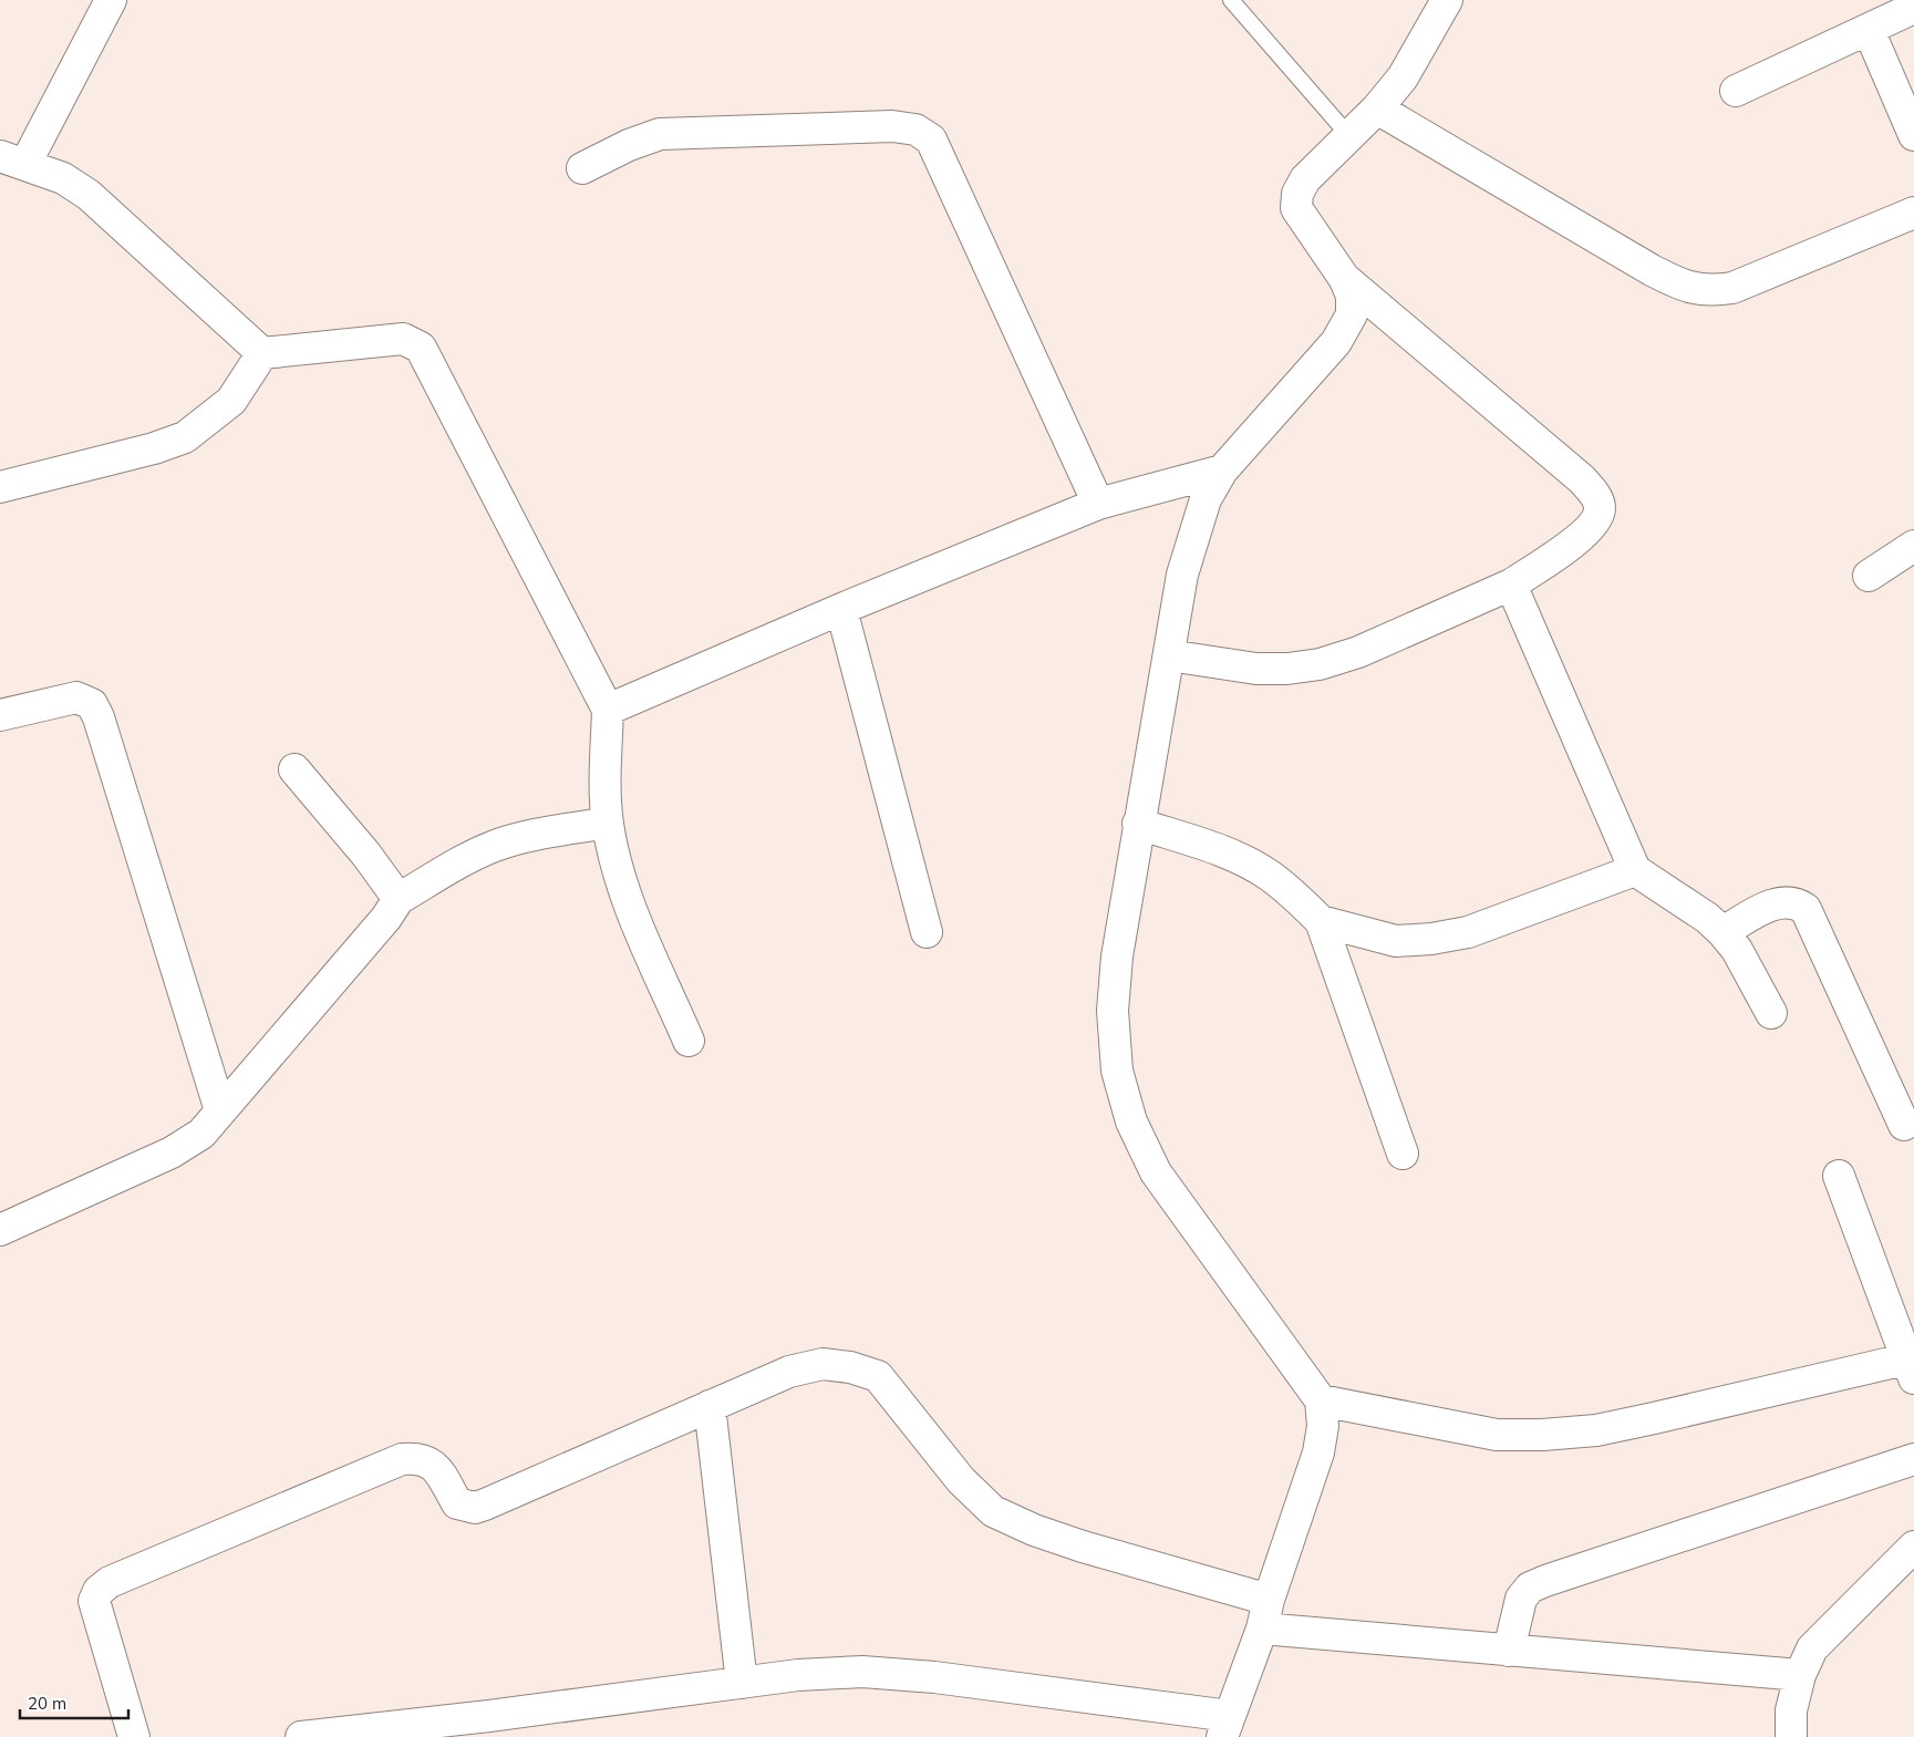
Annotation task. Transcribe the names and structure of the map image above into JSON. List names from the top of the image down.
{
  "scale_bar": "20 m"
}
